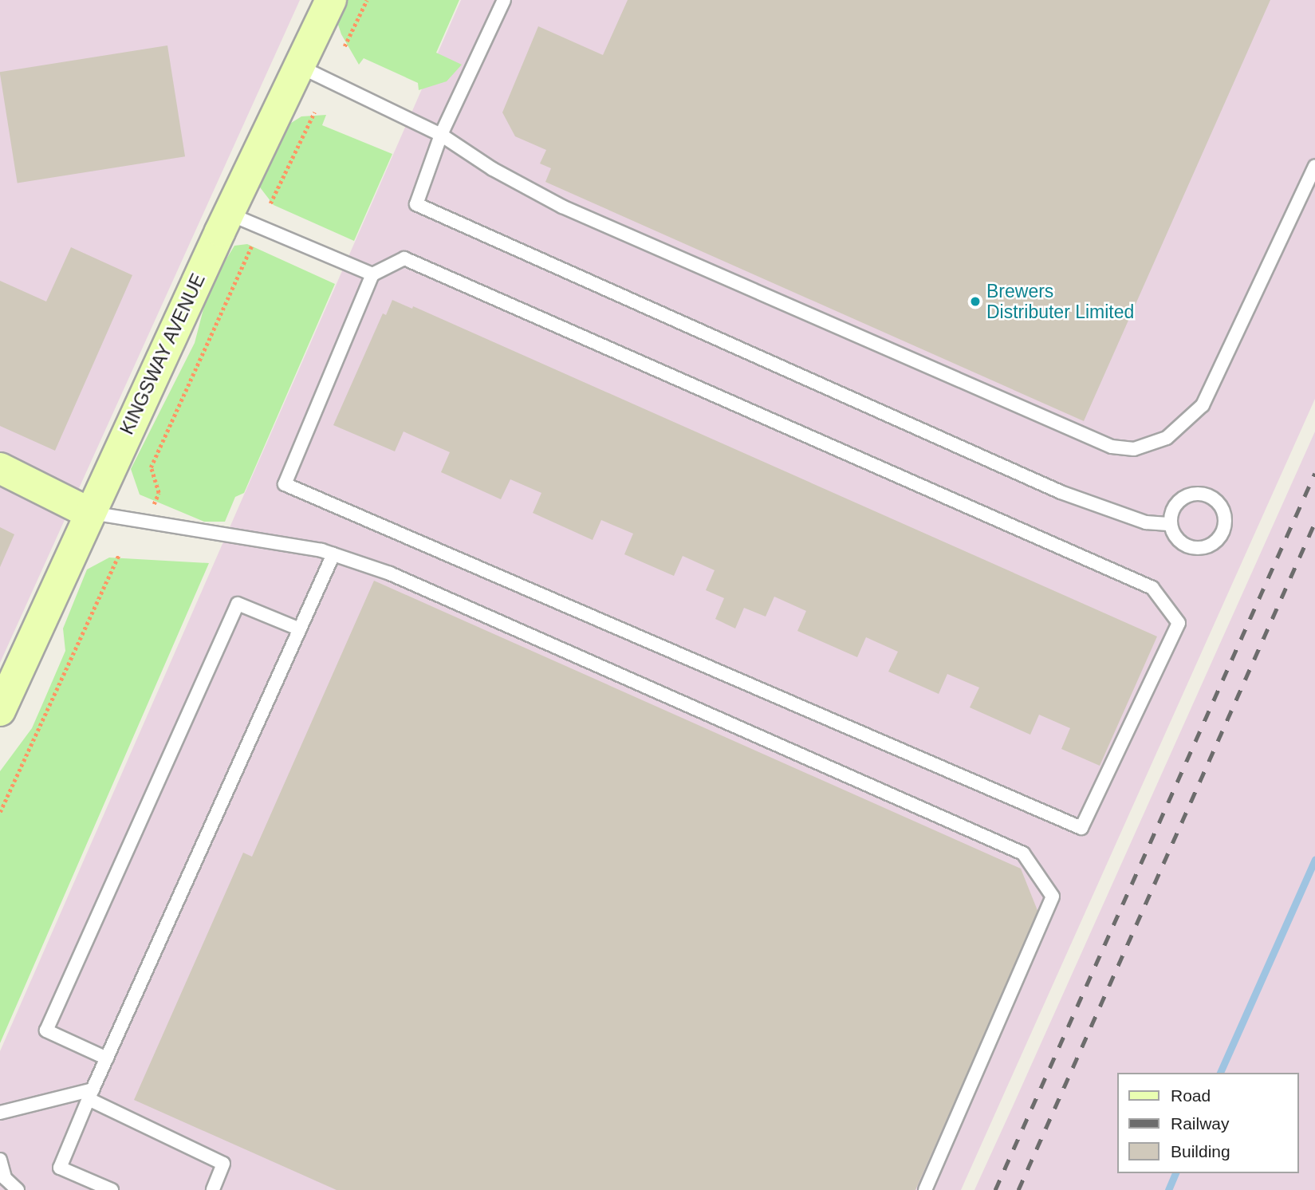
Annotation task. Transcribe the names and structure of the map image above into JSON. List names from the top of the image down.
{
  "streets": {
    "main road": ["KINGSWAY AVENUE"]
  },
  "places": ["Brewers Distributer Limited"],
  "legend": ["Road", "Railway", "Building"]
}
